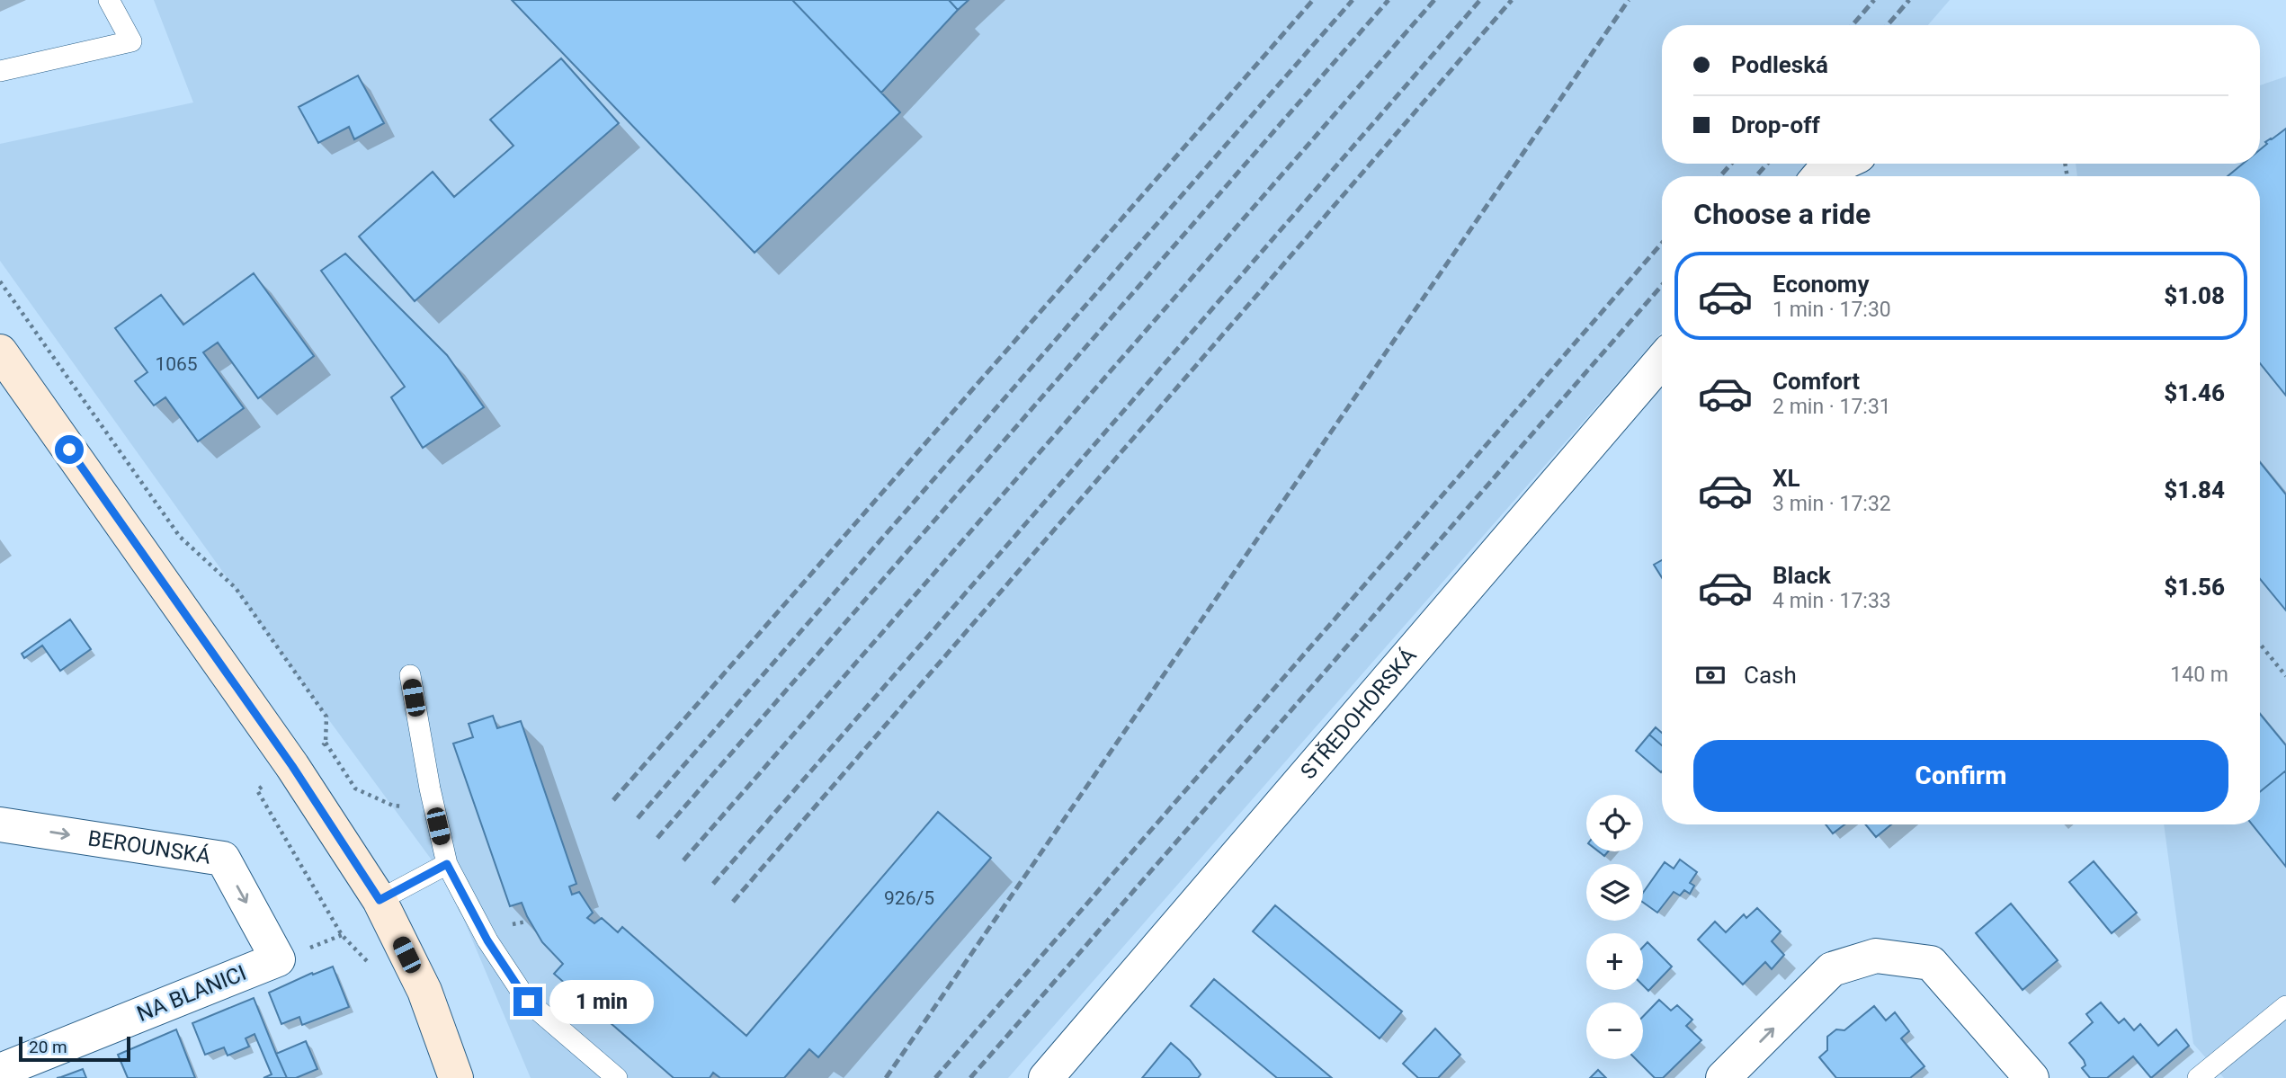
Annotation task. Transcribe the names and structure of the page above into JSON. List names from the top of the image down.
{
  "streets": {
    "street": ["STŘEDOHORSKÁ", "BEROUNSKÁ", "NA BLANICI"]
  },
  "crossings": [
    ["BEROUNSKÁ", "NA BLANICI"]
  ],
  "one_way": ["BEROUNSKÁ"],
  "house_numbers": ["1065", "926/5"],
  "scale_bar": "20 m",
  "page": {
    "banner": ["Podleská", "Drop-off"],
    "heading": "Choose a ride",
    "list": [
      {
        "name": "Economy",
        "note": "1 min · 17:30",
        "value": "$1.08"
      },
      {
        "name": "Comfort",
        "note": "2 min · 17:31",
        "value": "$1.46"
      },
      {
        "name": "XL",
        "note": "3 min · 17:32",
        "value": "$1.84"
      },
      {
        "name": "Black",
        "note": "4 min · 17:33",
        "value": "$1.56"
      }
    ],
    "pay": ["Cash", "140 m"],
    "buttons": "Confirm",
    "map_buttons": ["+", "−"],
    "bubble": "1 min",
    "scale": "20 m"
  }
}
